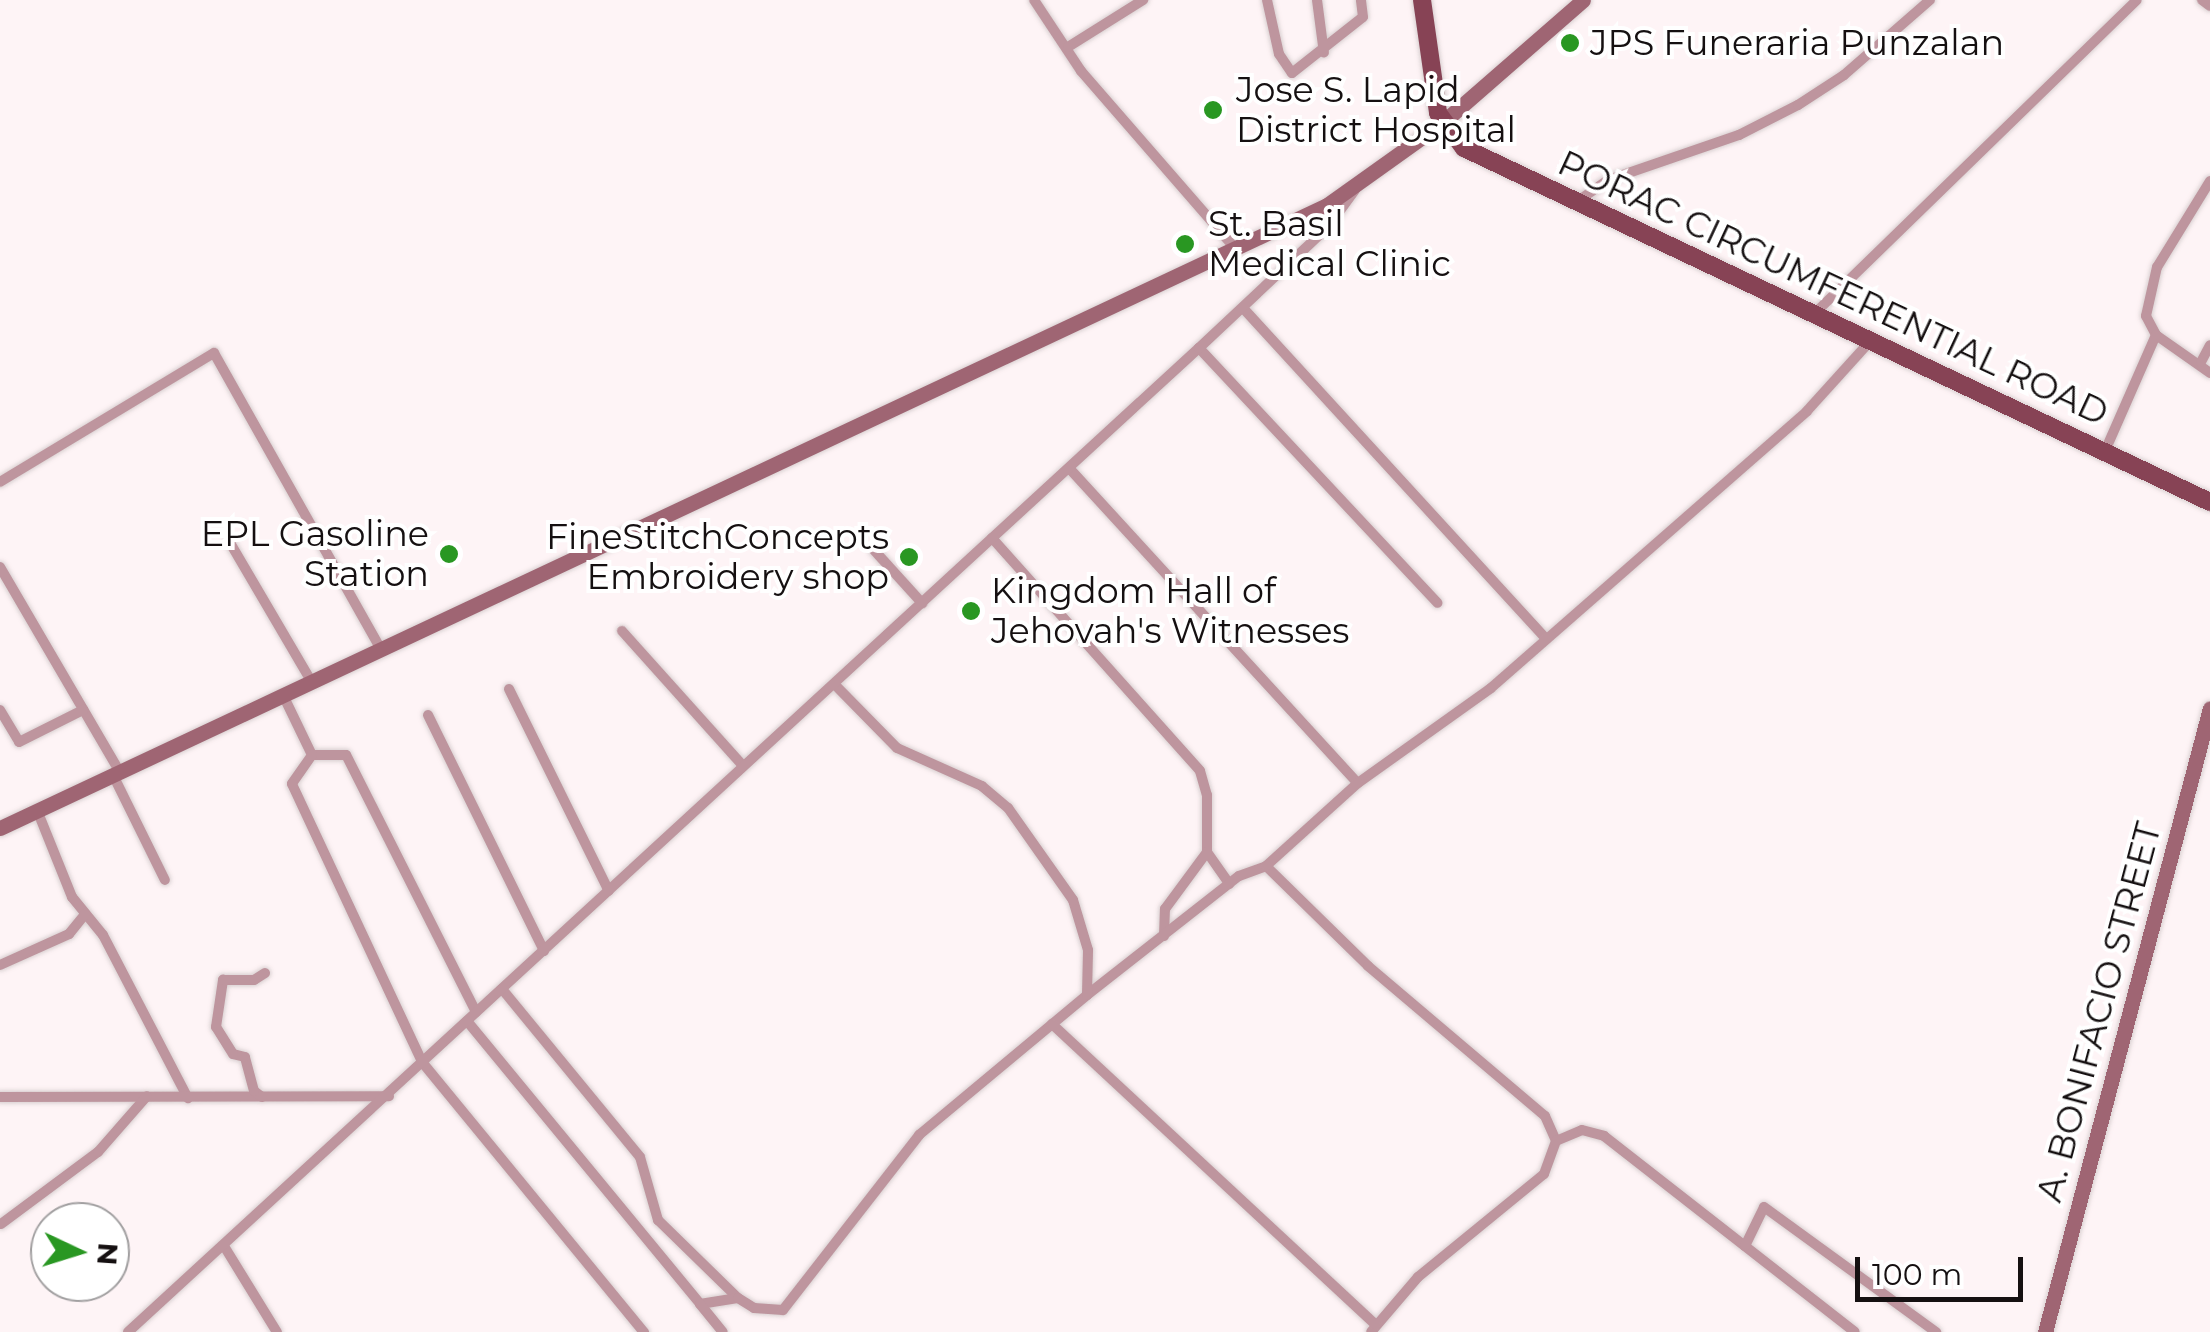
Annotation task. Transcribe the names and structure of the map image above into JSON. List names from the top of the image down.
{
  "streets": {
    "main road": ["PORAC CIRCUMFERENTIAL ROAD", "A. BONIFACIO STREET"]
  },
  "places": [
    "JPS Funeraria Punzalan",
    "Jose S. Lapid District Hospital",
    "St. Basil Medical Clinic",
    "EPL Gasoline Station",
    "FineStitchConcepts Embroidery shop",
    "Kingdom Hall of Jehovah's Witnesses"
  ],
  "scale_bar": "100 m",
  "north": "right"
}
